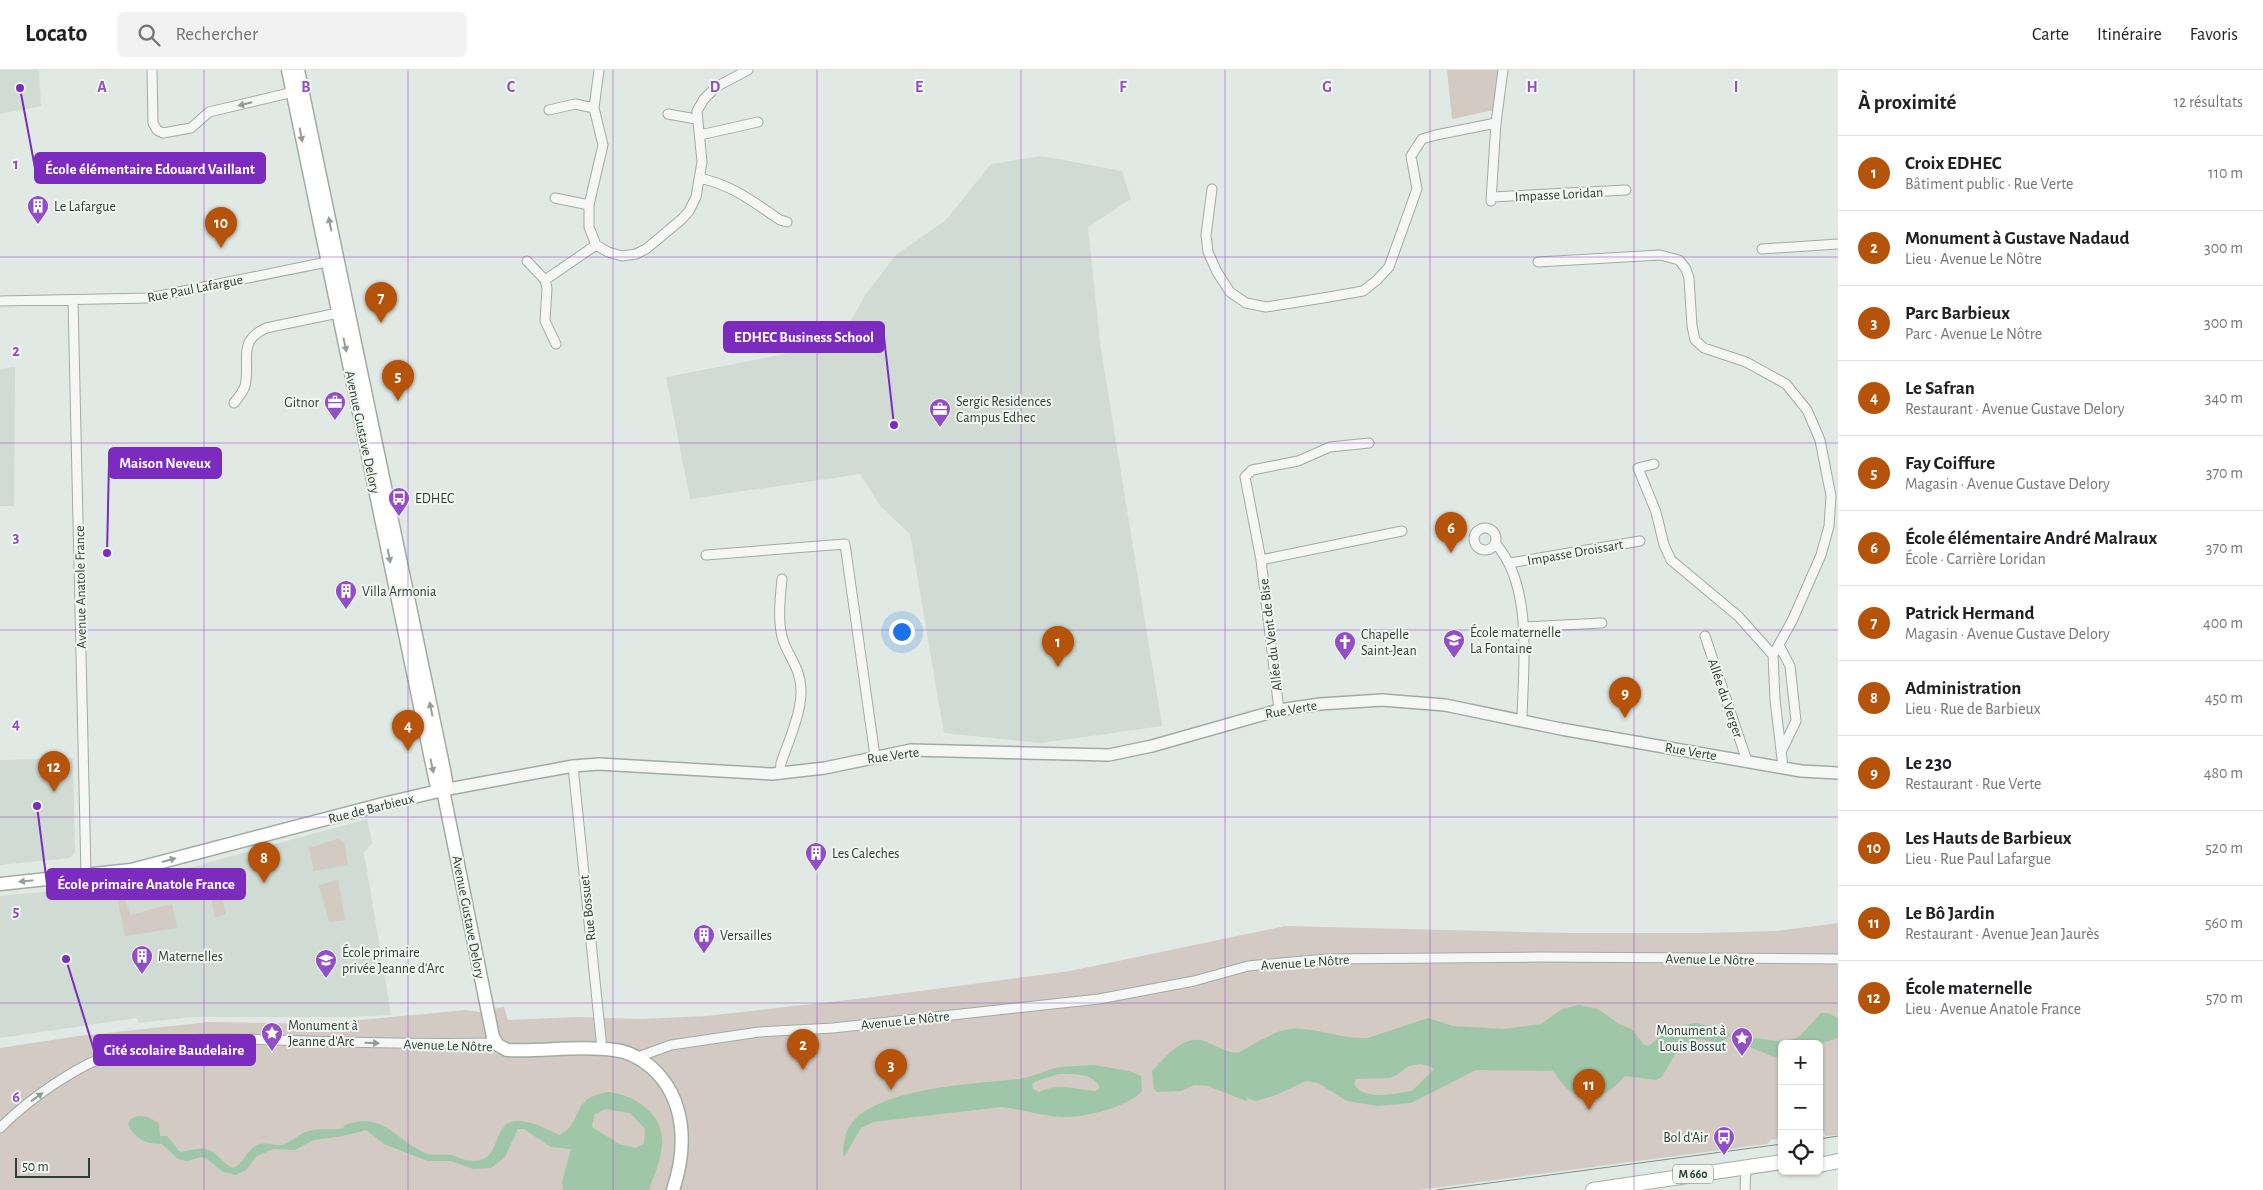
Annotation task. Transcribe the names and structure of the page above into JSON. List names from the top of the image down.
{
  "streets": {
    "main road": [
      "Avenue Gustave Delory",
      "Rue de Barbieux",
      "Avenue Le Nôtre",
      "M 660"
    ],
    "street": [
      "Impasse Loridan",
      "Rue Paul Lafargue",
      "Impasse Droissart",
      "Avenue Anatole France",
      "Allée du Vent de Bise",
      "Allée du Verger",
      "Rue Verte",
      "Rue Bossuet"
    ]
  },
  "crossings": [
    ["Rue Paul Lafargue", "Avenue Gustave Delory"],
    ["Rue Paul Lafargue", "Avenue Anatole France"],
    ["Avenue Gustave Delory", "Rue de Barbieux"],
    ["Avenue Gustave Delory", "Avenue Le Nôtre"],
    ["Avenue Anatole France", "Rue de Barbieux"],
    ["Allée du Vent de Bise", "Rue Verte"],
    ["Allée du Verger", "Rue Verte"],
    ["Rue Verte", "Rue de Barbieux"],
    ["Rue de Barbieux", "Rue Bossuet"],
    ["Rue Bossuet", "Avenue Le Nôtre"]
  ],
  "places": {
    "other": [
      "École élémentaire Edouard Vaillant",
      "EDHEC Business School",
      "Maison Neveux",
      "École primaire Anatole France",
      "Cité scolaire Baudelaire"
    ],
    "building": [
      "Le Lafargue",
      "Villa Armonia",
      "Les Caleches",
      "Versailles",
      "Maternelles"
    ],
    "office": ["Gitnor", "Sergic Residences Campus Edhec"],
    "bus stop": ["EDHEC", "Bol d'Air"],
    "school or university": ["École maternelle La Fontaine", "École primaire privée Jeanne d'Arc"],
    "church": ["Chapelle Saint-Jean"],
    "place": ["Monument à Jeanne d'Arc", "Monument à Louis Bossut"]
  },
  "scale_bar": "50 m",
  "page": {
    "header": "Locato",
    "search": "Rechercher",
    "nav": ["Carte", "Itinéraire", "Favoris"],
    "heading": ["À proximité", "12 résultats"],
    "list": [
      {
        "mark": "1",
        "name": "Croix EDHEC",
        "note": "Bâtiment public · Rue Verte",
        "value": "110 m"
      },
      {
        "mark": "2",
        "name": "Monument à Gustave Nadaud",
        "note": "Lieu · Avenue Le Nôtre",
        "value": "300 m"
      },
      {
        "mark": "3",
        "name": "Parc Barbieux",
        "note": "Parc · Avenue Le Nôtre",
        "value": "300 m"
      },
      {
        "mark": "4",
        "name": "Le Safran",
        "note": "Restaurant · Avenue Gustave Delory",
        "value": "340 m"
      },
      {
        "mark": "5",
        "name": "Fay Coiffure",
        "note": "Magasin · Avenue Gustave Delory",
        "value": "370 m"
      },
      {
        "mark": "6",
        "name": "École élémentaire André Malraux",
        "note": "École · Carrière Loridan",
        "value": "370 m"
      },
      {
        "mark": "7",
        "name": "Patrick Hermand",
        "note": "Magasin · Avenue Gustave Delory",
        "value": "400 m"
      },
      {
        "mark": "8",
        "name": "Administration",
        "note": "Lieu · Rue de Barbieux",
        "value": "450 m"
      },
      {
        "mark": "9",
        "name": "Le 230",
        "note": "Restaurant · Rue Verte",
        "value": "480 m"
      },
      {
        "mark": "10",
        "name": "Les Hauts de Barbieux",
        "note": "Lieu · Rue Paul Lafargue",
        "value": "520 m"
      },
      {
        "mark": "11",
        "name": "Le Bô Jardin",
        "note": "Restaurant · Avenue Jean Jaurès",
        "value": "560 m"
      },
      {
        "mark": "12",
        "name": "École maternelle",
        "note": "Lieu · Avenue Anatole France",
        "value": "570 m"
      }
    ],
    "pins": [
      "10",
      "7",
      "5",
      "6",
      "1",
      "9",
      "4",
      "12",
      "8",
      "2",
      "3",
      "11"
    ],
    "map_buttons": ["+", "−"],
    "scale": "50 m"
  },
  "grid": {
    "columns": [
      "A",
      "B",
      "C",
      "D",
      "E",
      "F",
      "G",
      "H",
      "I"
    ],
    "rows": [
      "1",
      "2",
      "3",
      "4",
      "5",
      "6"
    ]
  }
}
